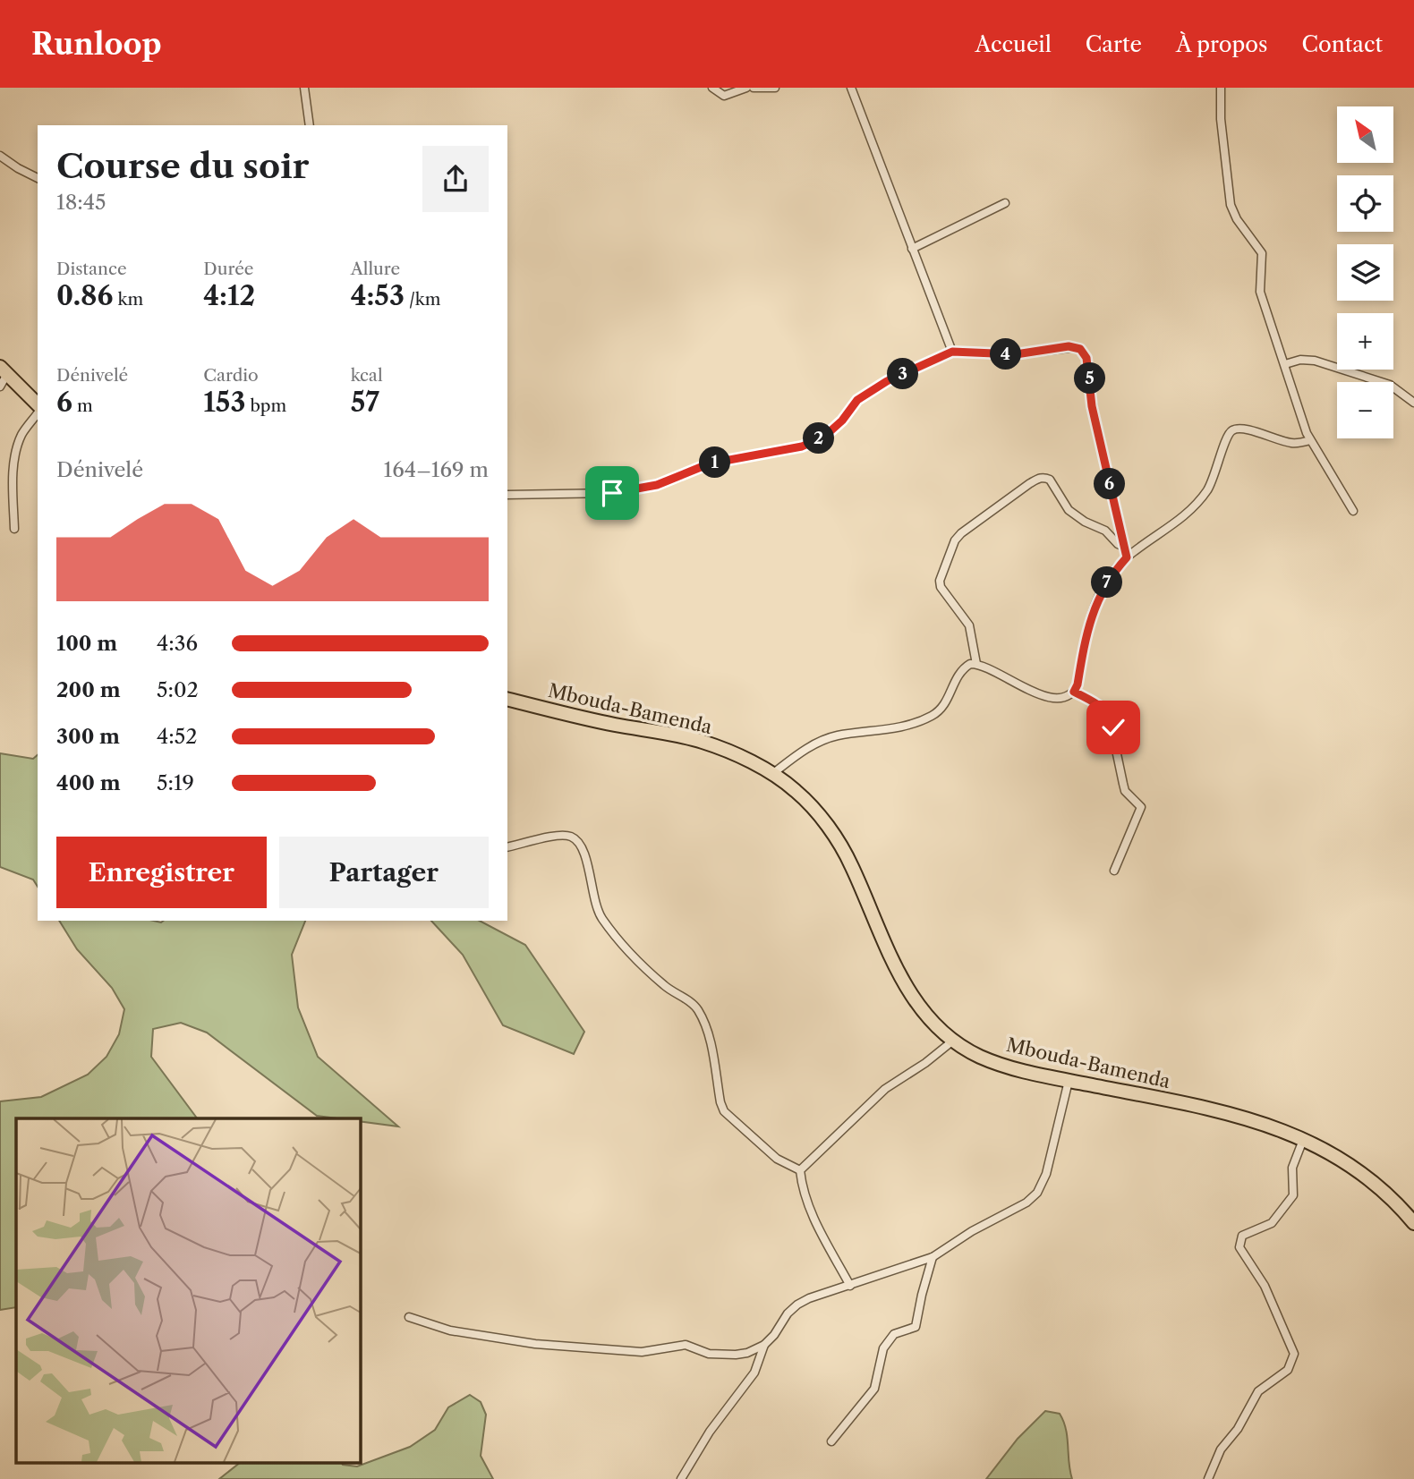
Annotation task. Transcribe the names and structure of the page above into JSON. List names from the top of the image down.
{
  "streets": {
    "highway": ["Mbouda-Bamenda"]
  },
  "north": "top left",
  "page": {
    "header": "Runloop",
    "nav": [
      "Accueil",
      "Carte",
      "À propos",
      "Contact"
    ],
    "map_buttons": ["+", "−"],
    "heading": ["Course du soir", "18:45"],
    "stats": [
      ["Distance", "0.86 km"],
      ["Durée", "4:12"],
      ["Allure", "4:53 /km"],
      ["Dénivelé", "6 m"],
      ["Cardio", "153 bpm"],
      ["kcal", "57"]
    ],
    "pins": [
      "4",
      "3",
      "5",
      "2",
      "1",
      "6",
      "7"
    ],
    "chart": ["Dénivelé", "164–169 m"],
    "list": [
      {
        "name": "100 m",
        "note": "4:36"
      },
      {
        "name": "200 m",
        "note": "5:02"
      },
      {
        "name": "300 m",
        "note": "4:52"
      },
      {
        "name": "400 m",
        "note": "5:19"
      }
    ],
    "buttons": ["Enregistrer", "Partager"]
  }
}
